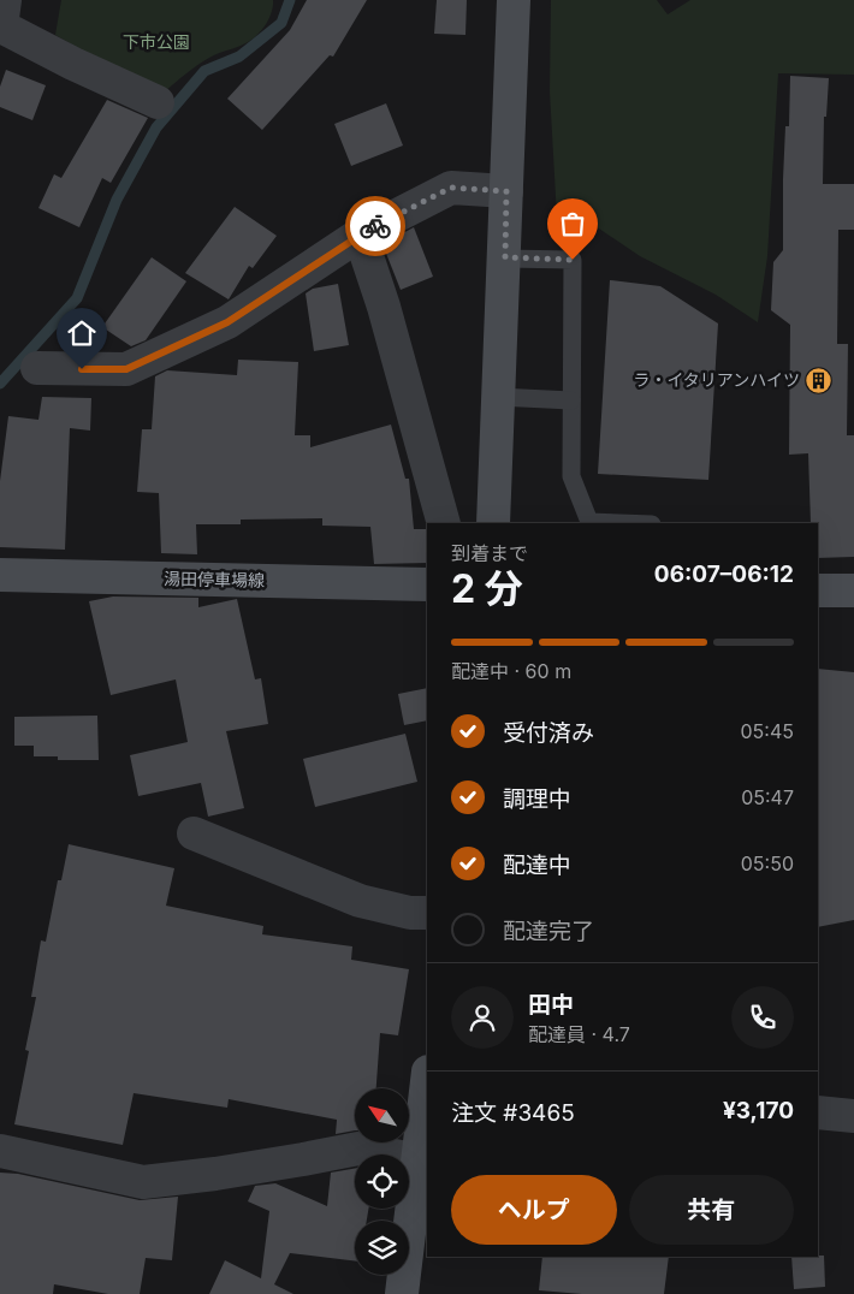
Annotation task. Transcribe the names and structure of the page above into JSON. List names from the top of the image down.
{
  "streets": {
    "street": ["湯田停車場線"]
  },
  "parks": ["下市公園"],
  "places": {
    "building": ["ラ・イタリアンハイツ"]
  },
  "north": "top left",
  "page": {
    "heading": ["2 分", "到着まで", "06:07–06:12"],
    "panel": [
      "田中",
      "配達員 · 4.7",
      "注文 #3465",
      "¥3,170"
    ],
    "bar": "配達中 · 60 m",
    "list": [
      ["受付済み", "05:45"],
      ["調理中", "05:47"],
      ["配達中", "05:50"],
      "配達完了"
    ],
    "buttons": ["ヘルプ", "共有"]
  }
}
